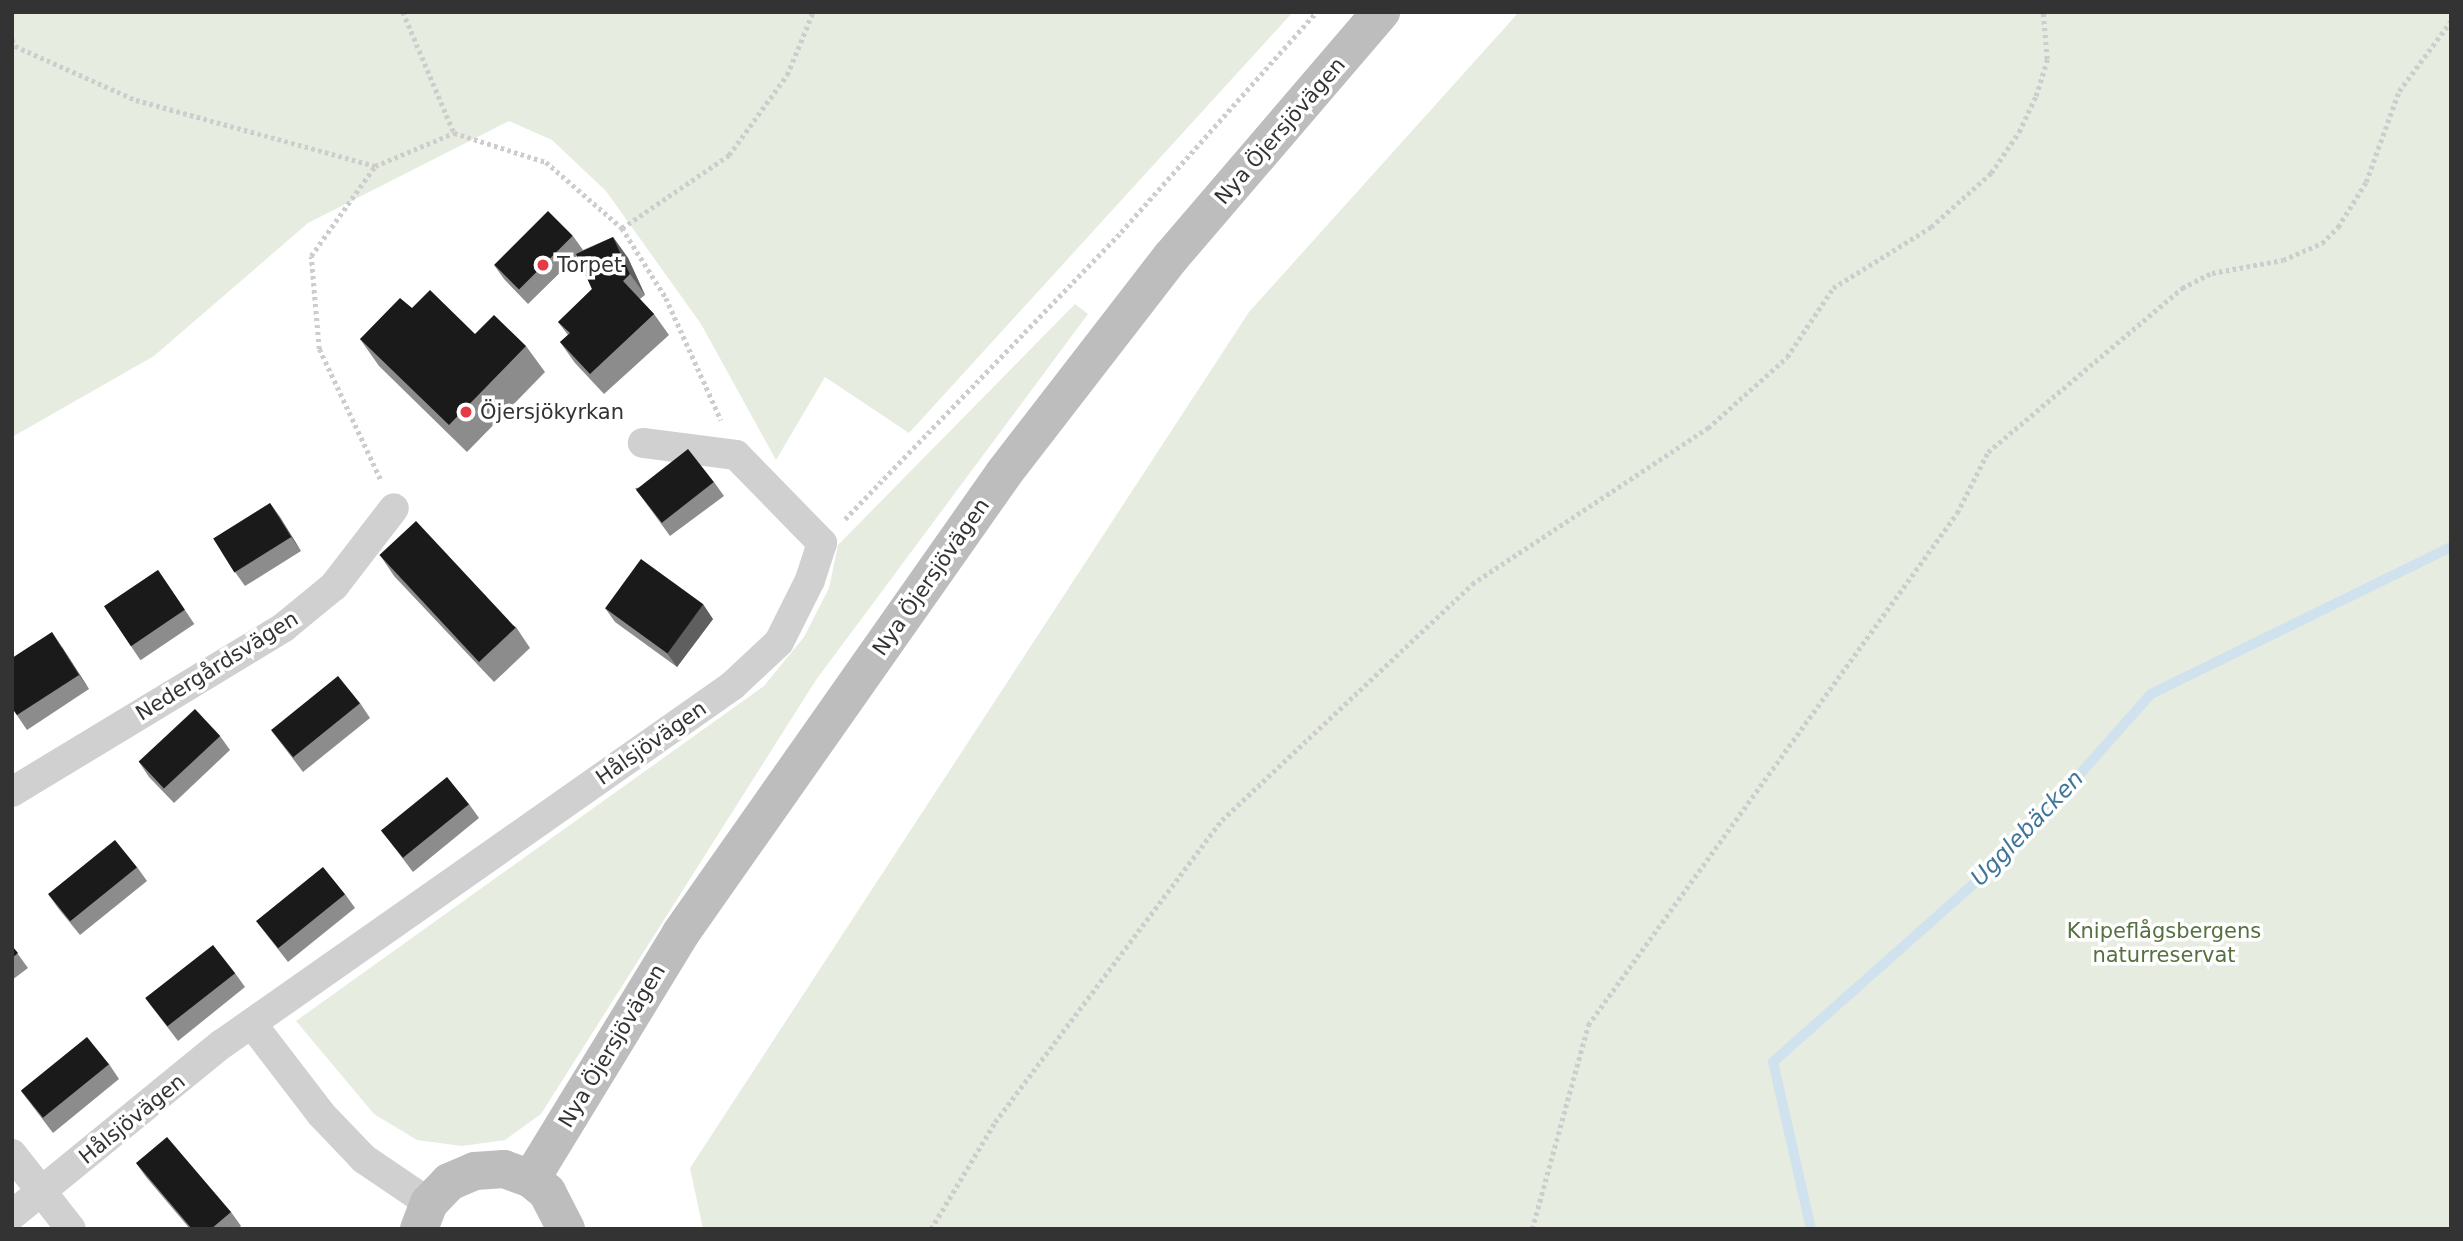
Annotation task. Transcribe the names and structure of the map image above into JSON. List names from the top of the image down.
{
  "streets": {
    "street": ["Nya Öjersjövägen", "Nedergårdsvägen", "Hålsjövägen"]
  },
  "water": ["Ugglebäcken"],
  "parks": ["Knipeflågsbergens naturreservat"],
  "places": ["Torpet", "Öjersjökyrkan"]
}
